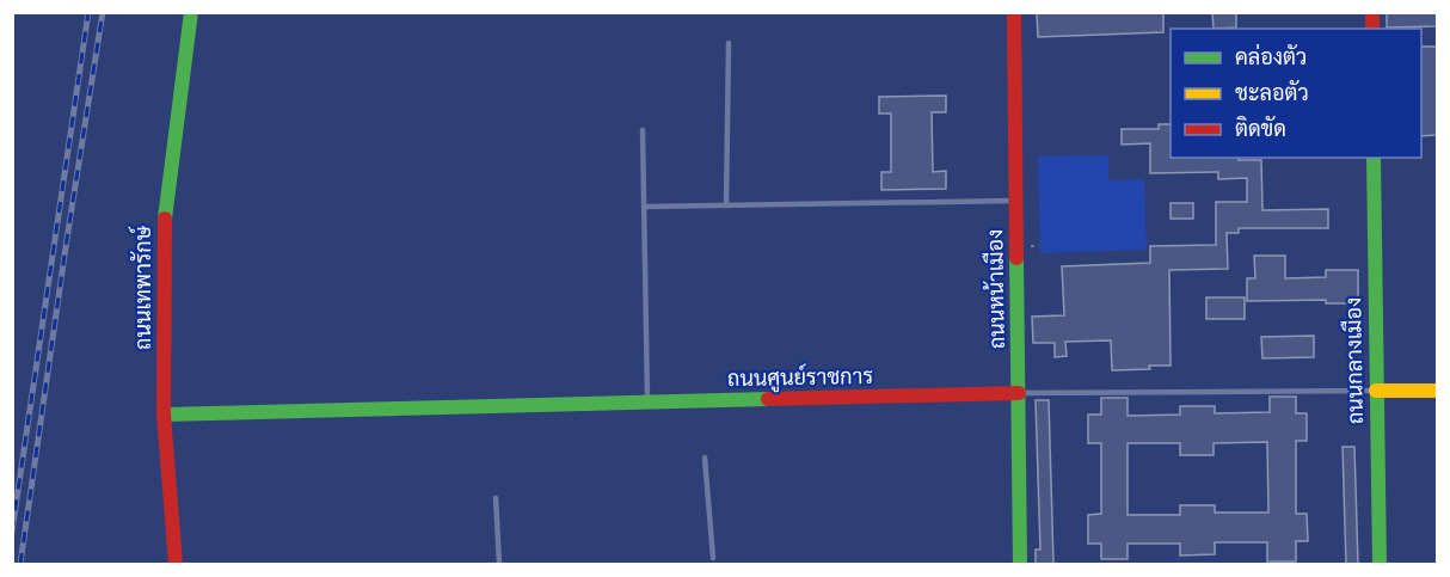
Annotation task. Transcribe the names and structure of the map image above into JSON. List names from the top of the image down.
{
  "streets": {
    "street": [
      "ถนนเทพารักษ์",
      "ถนนหน้าเมือง",
      "ถนนกลางเมือง",
      "ถนนศูนย์ราชการ"
    ]
  },
  "crossings": [
    ["ถนนเทพารักษ์", "ถนนศูนย์ราชการ"],
    ["ถนนหน้าเมือง", "ถนนศูนย์ราชการ"],
    ["ถนนกลางเมือง", "ถนนศูนย์ราชการ"]
  ],
  "legend": ["คล่องตัว", "ชะลอตัว", "ติดขัด"]
}
